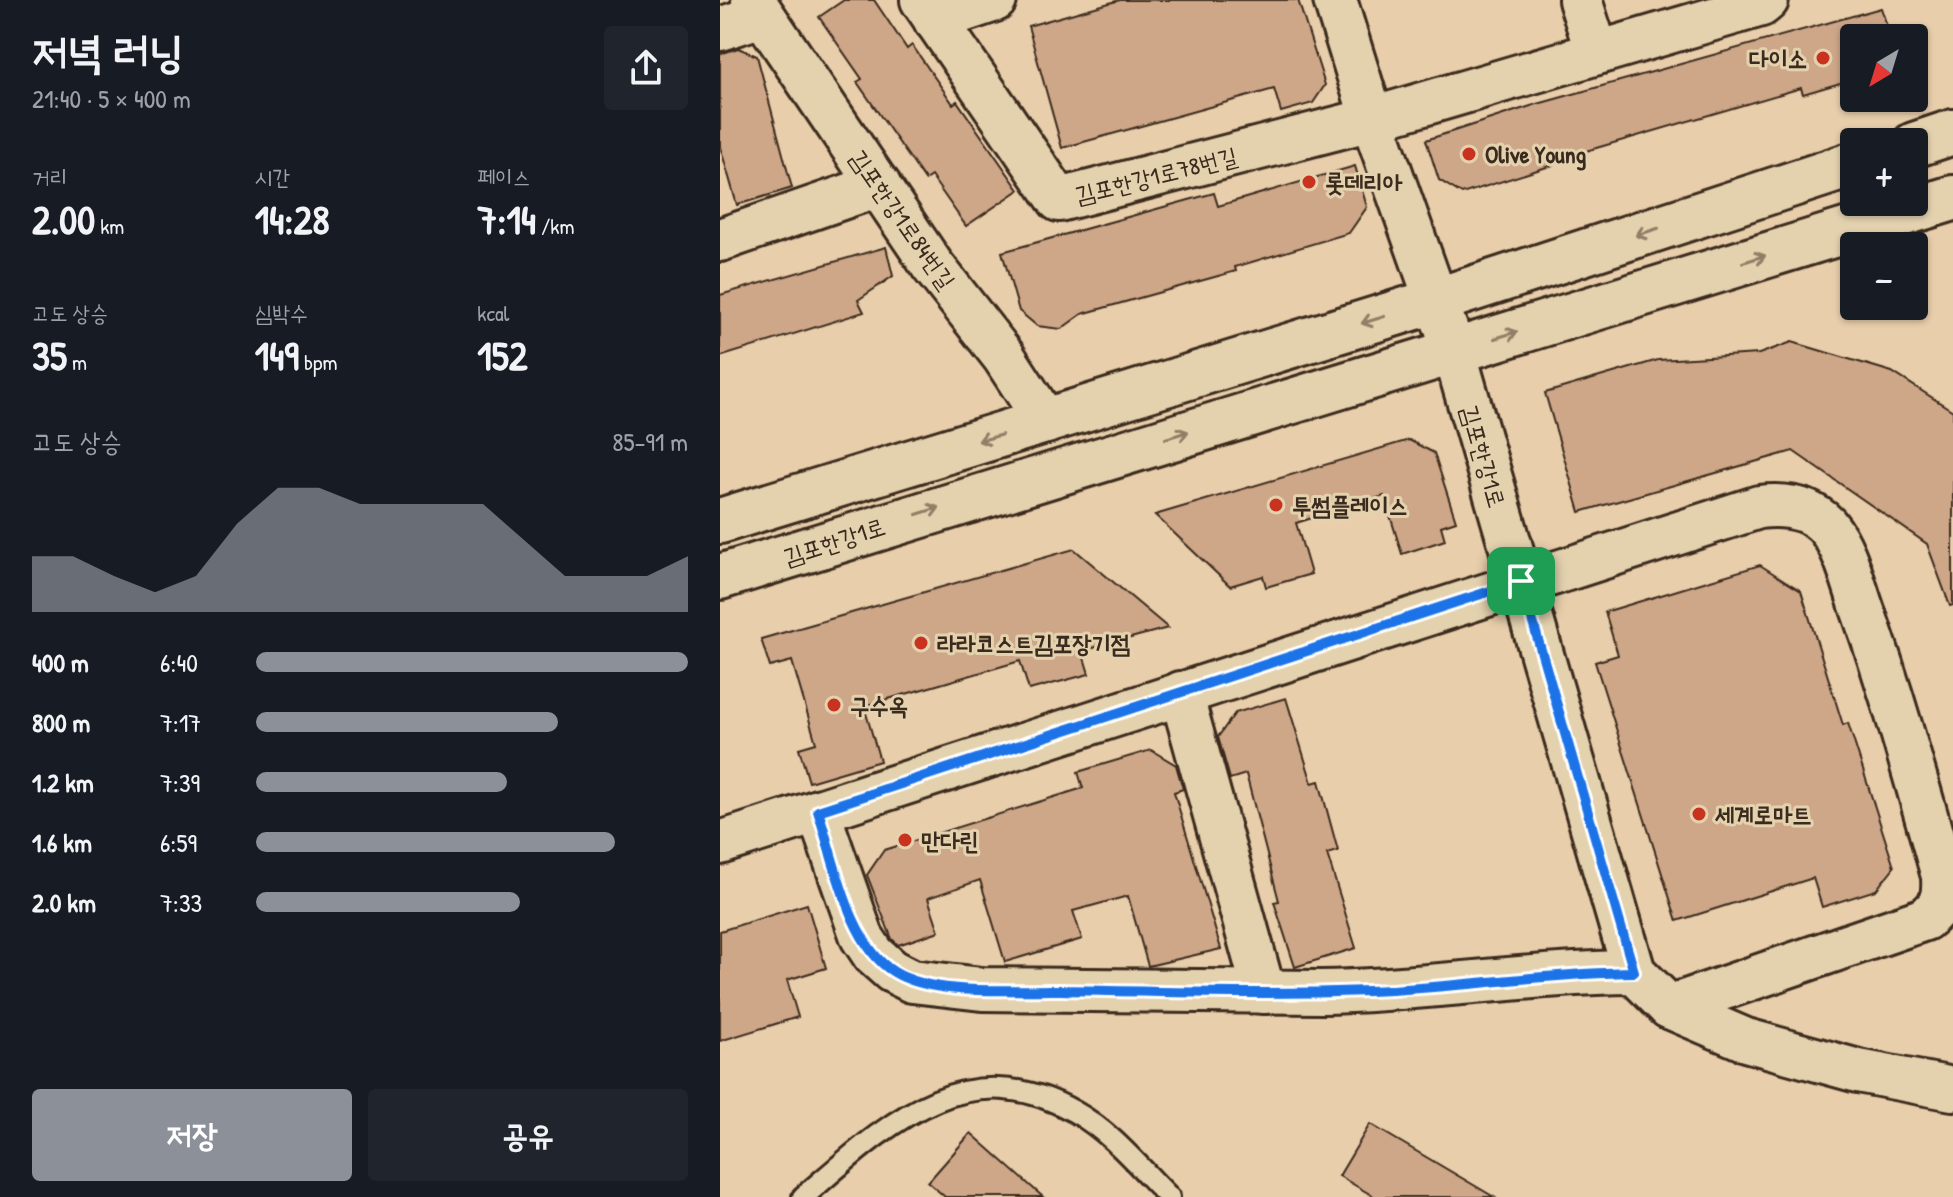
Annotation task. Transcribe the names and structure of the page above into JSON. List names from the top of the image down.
{
  "streets": {
    "street": ["김포한강1로78번길", "김포한강1로84번길", "김포한강1로"]
  },
  "places": [
    "다이소",
    "Olive Young",
    "롯데리아",
    "투썸플레이스",
    "라라코스트김포장기점",
    "구수옥",
    "세계로마트",
    "만다린"
  ],
  "north": "bottom left",
  "page": {
    "heading": ["저녁 러닝", "21:40 · 5 × 400 m"],
    "map_buttons": ["+", "−"],
    "stats": [
      ["거리", "2.00 km"],
      ["시간", "14:28"],
      ["페이스", "7:14 /km"],
      ["고도 상승", "35 m"],
      ["심박수", "149 bpm"],
      ["kcal", "152"]
    ],
    "chart": ["고도 상승", "85–91 m"],
    "list": [
      {
        "name": "400 m",
        "note": "6:40"
      },
      {
        "name": "800 m",
        "note": "7:17"
      },
      {
        "name": "1.2 km",
        "note": "7:39"
      },
      {
        "name": "1.6 km",
        "note": "6:59"
      },
      {
        "name": "2.0 km",
        "note": "7:33"
      }
    ],
    "buttons": ["저장", "공유"]
  }
}
